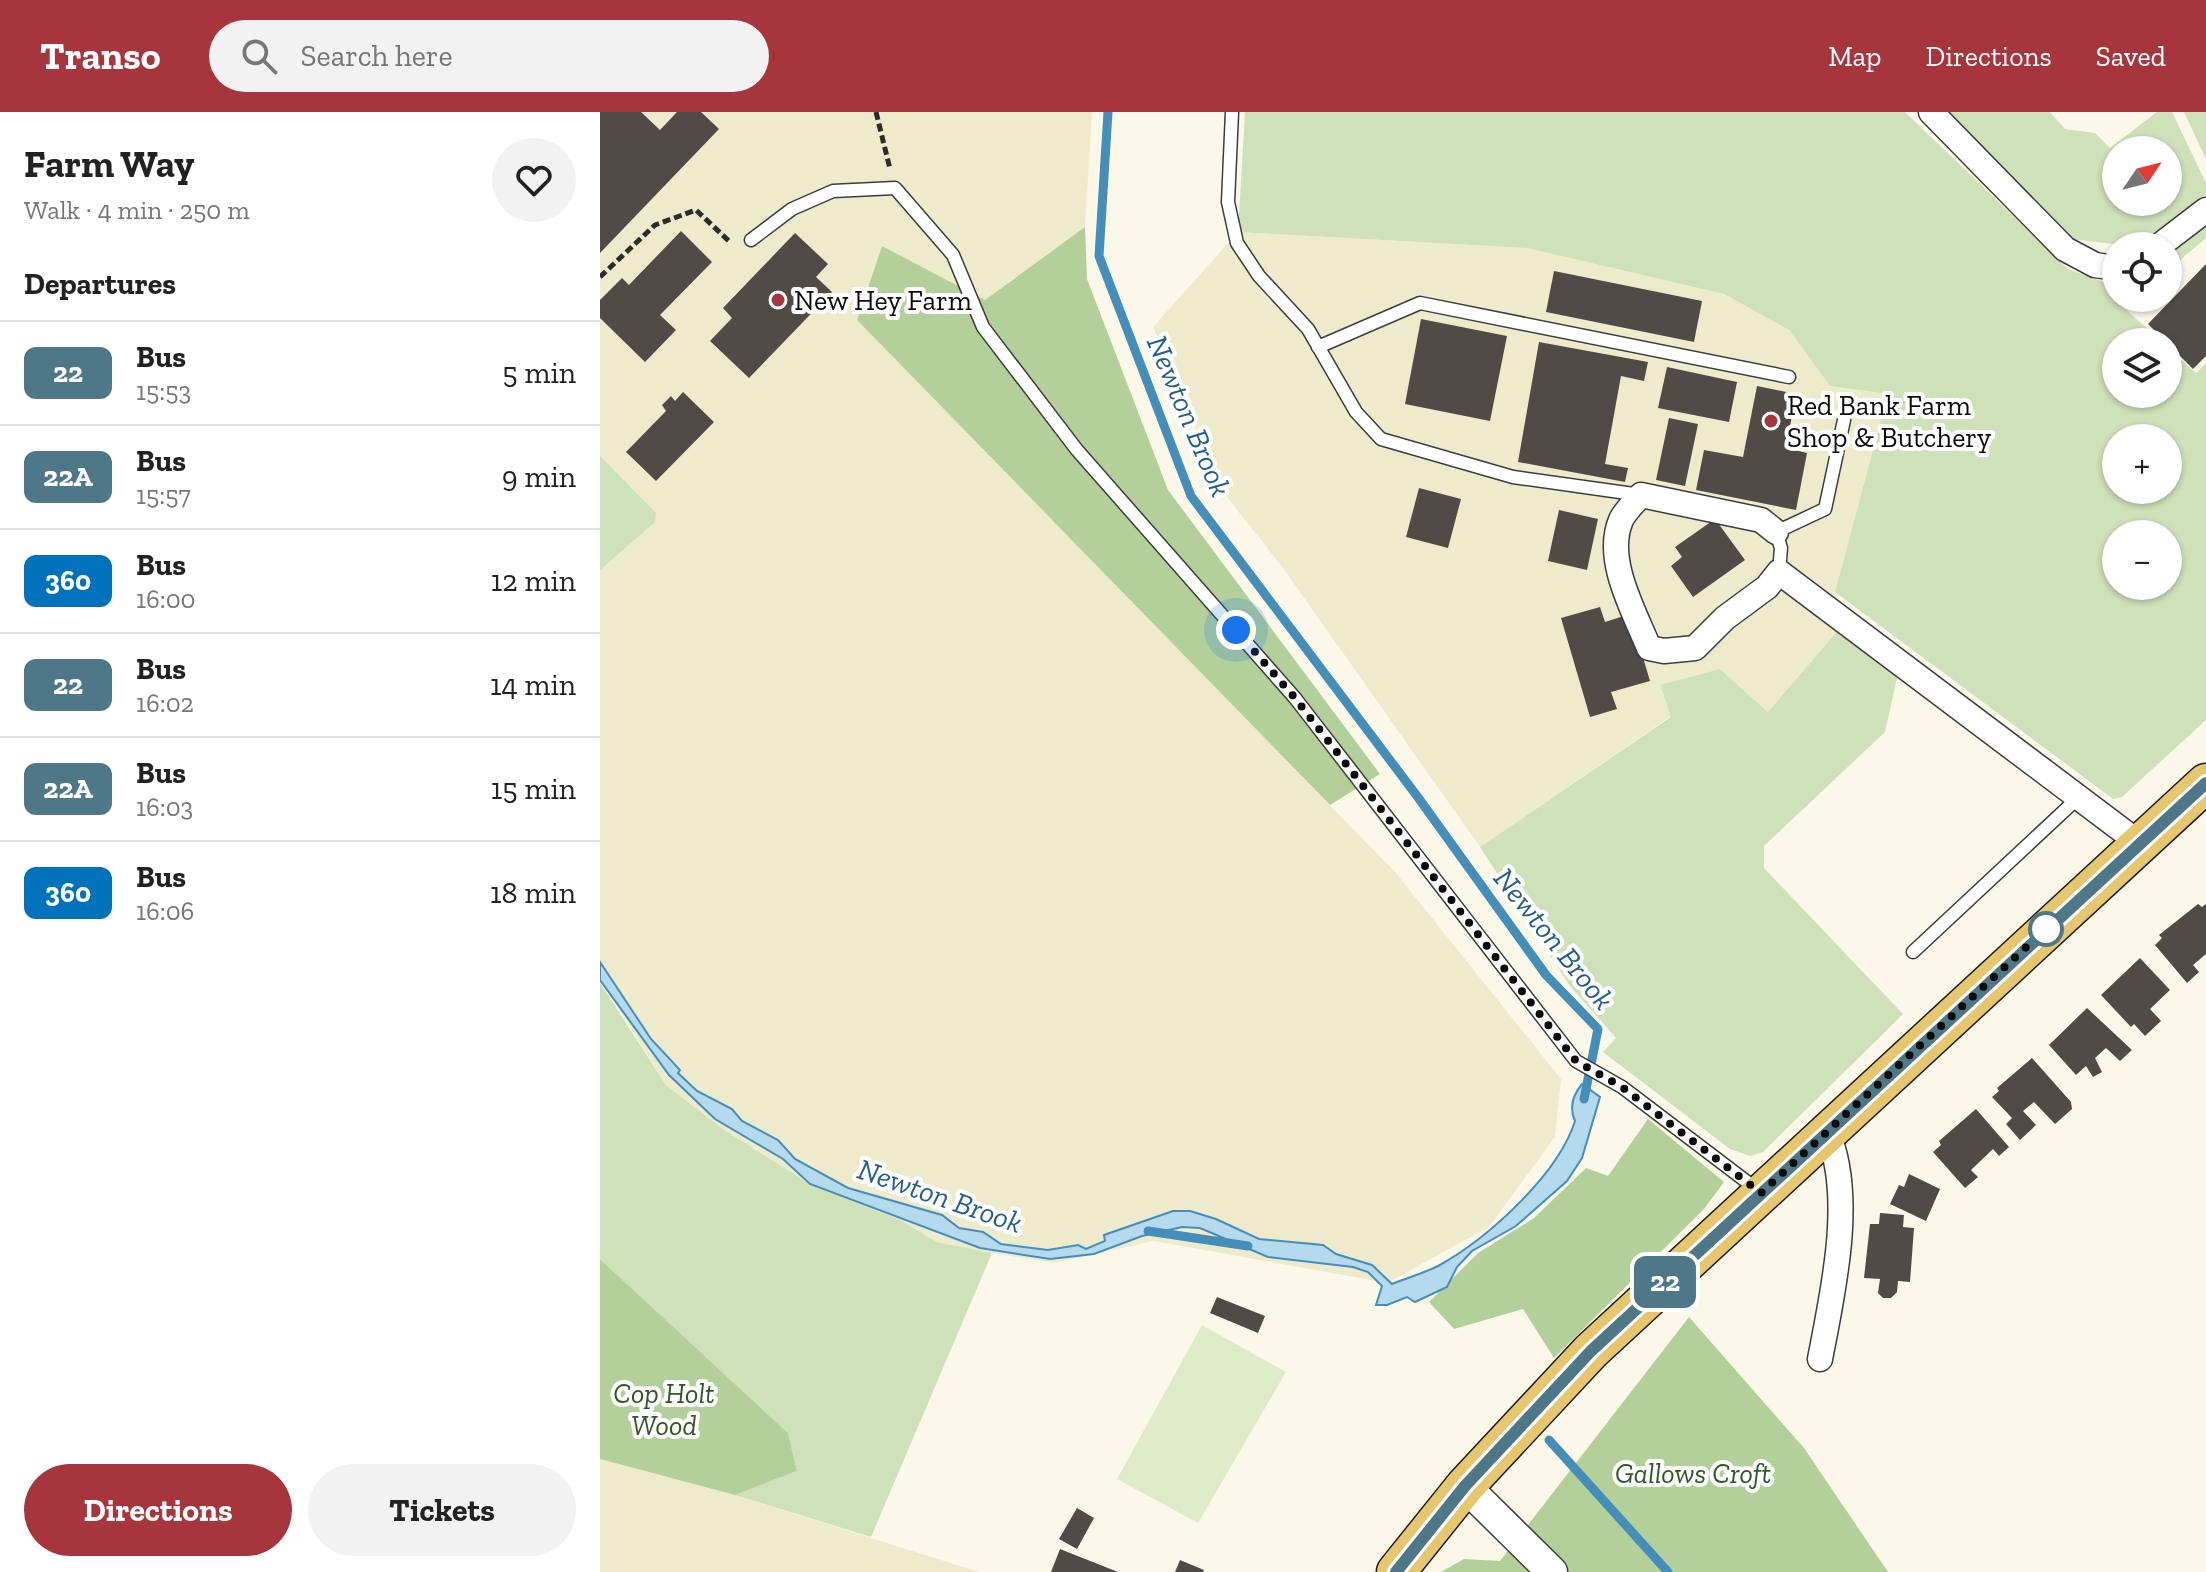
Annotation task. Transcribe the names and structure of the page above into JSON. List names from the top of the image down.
{
  "water": ["Newton Brook"],
  "parks": ["Cop Holt Wood", "Gallows Croft"],
  "places": ["New Hey Farm", "Red Bank Farm Shop & Butchery"],
  "lines": ["bus line 22"],
  "north": "top right",
  "page": {
    "header": "Transo",
    "search": "Search here",
    "nav": ["Map", "Directions", "Saved"],
    "heading": [
      ["Farm Way", "Walk · 4 min · 250 m"],
      "Departures"
    ],
    "on_map": "22",
    "map_buttons": ["+", "−"],
    "list": [
      {
        "mark": "22",
        "name": "Bus",
        "note": "15:53",
        "value": "5 min"
      },
      {
        "mark": "22A",
        "name": "Bus",
        "note": "15:57",
        "value": "9 min"
      },
      {
        "mark": "360",
        "name": "Bus",
        "note": "16:00",
        "value": "12 min"
      },
      {
        "mark": "22",
        "name": "Bus",
        "note": "16:02",
        "value": "14 min"
      },
      {
        "mark": "22A",
        "name": "Bus",
        "note": "16:03",
        "value": "15 min"
      },
      {
        "mark": "360",
        "name": "Bus",
        "note": "16:06",
        "value": "18 min"
      }
    ],
    "buttons": ["Directions", "Tickets"]
  }
}
